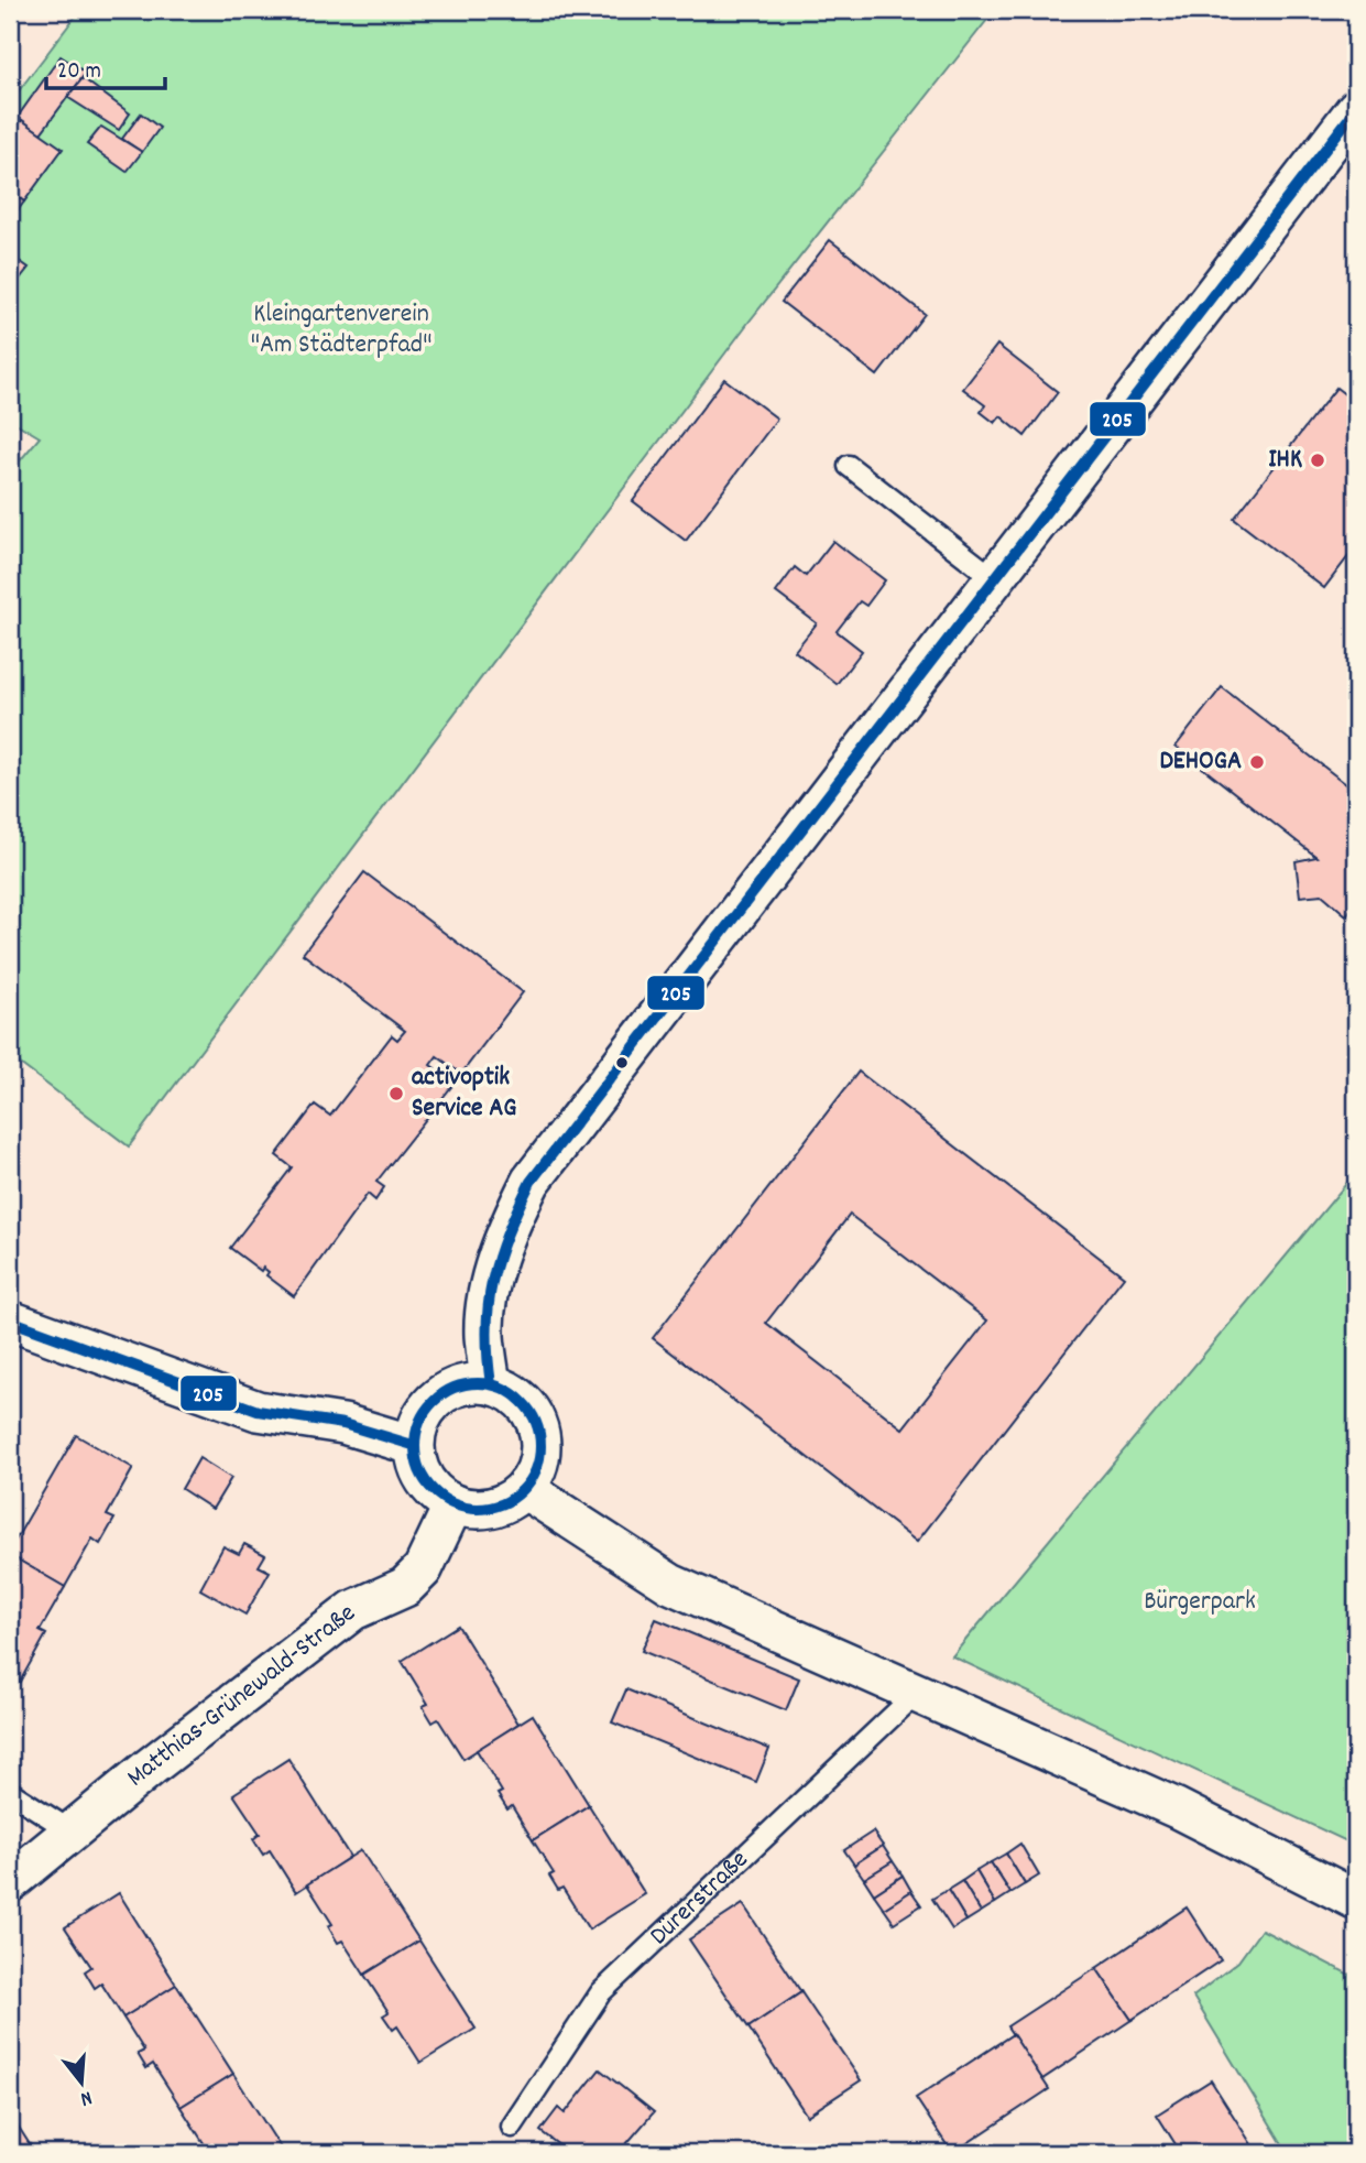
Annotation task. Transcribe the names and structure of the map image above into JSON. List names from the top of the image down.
{
  "streets": {
    "street": ["Matthias-Grünewald-Straße"],
    "lane": ["Dürerstraße"]
  },
  "parks": ["Kleingartenverein \"Am Städterpfad\"", "Bürgerpark"],
  "places": ["IHK", "DEHOGA", "activoptik Service AG"],
  "lines": ["transit line 205"],
  "scale_bar": "20 m",
  "north": "bottom"
}
